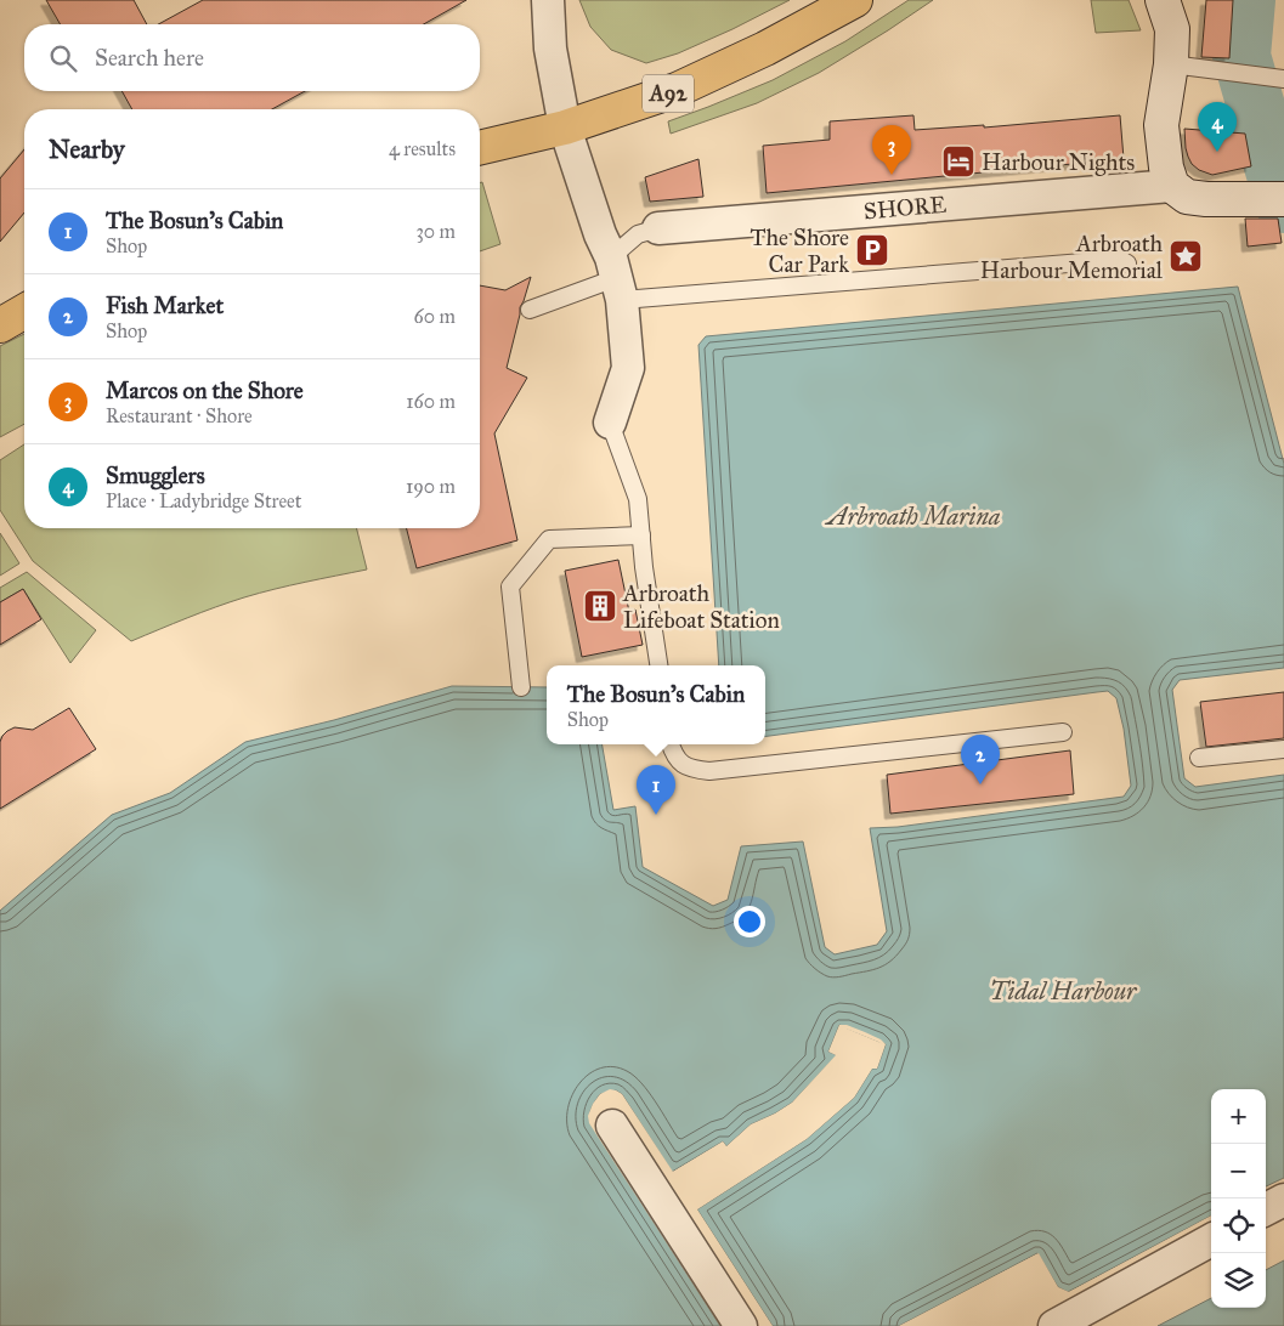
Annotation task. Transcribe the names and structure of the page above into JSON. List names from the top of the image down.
{
  "streets": {
    "main road": ["A92"],
    "street": ["SHORE"]
  },
  "water": ["Arbroath Marina", "Tidal Harbour"],
  "places": {
    "hotel": ["Harbour Nights"],
    "parking": ["The Shore Car Park"],
    "place": ["Arbroath Harbour Memorial"],
    "building": ["Arbroath Lifeboat Station"]
  },
  "page": {
    "search": "Search here",
    "pins": [
      "4",
      "3",
      "2",
      "1"
    ],
    "heading": ["Nearby", "4 results"],
    "list": [
      {
        "mark": "1",
        "name": "The Bosun's Cabin",
        "note": "Shop",
        "value": "30 m"
      },
      {
        "mark": "2",
        "name": "Fish Market",
        "note": "Shop",
        "value": "60 m"
      },
      {
        "mark": "3",
        "name": "Marcos on the Shore",
        "note": "Restaurant · Shore",
        "value": "160 m"
      },
      {
        "mark": "4",
        "name": "Smugglers",
        "note": "Place · Ladybridge Street",
        "value": "190 m"
      }
    ],
    "popup": ["The Bosun's Cabin", "Shop"],
    "map_buttons": ["+", "−"]
  }
}
